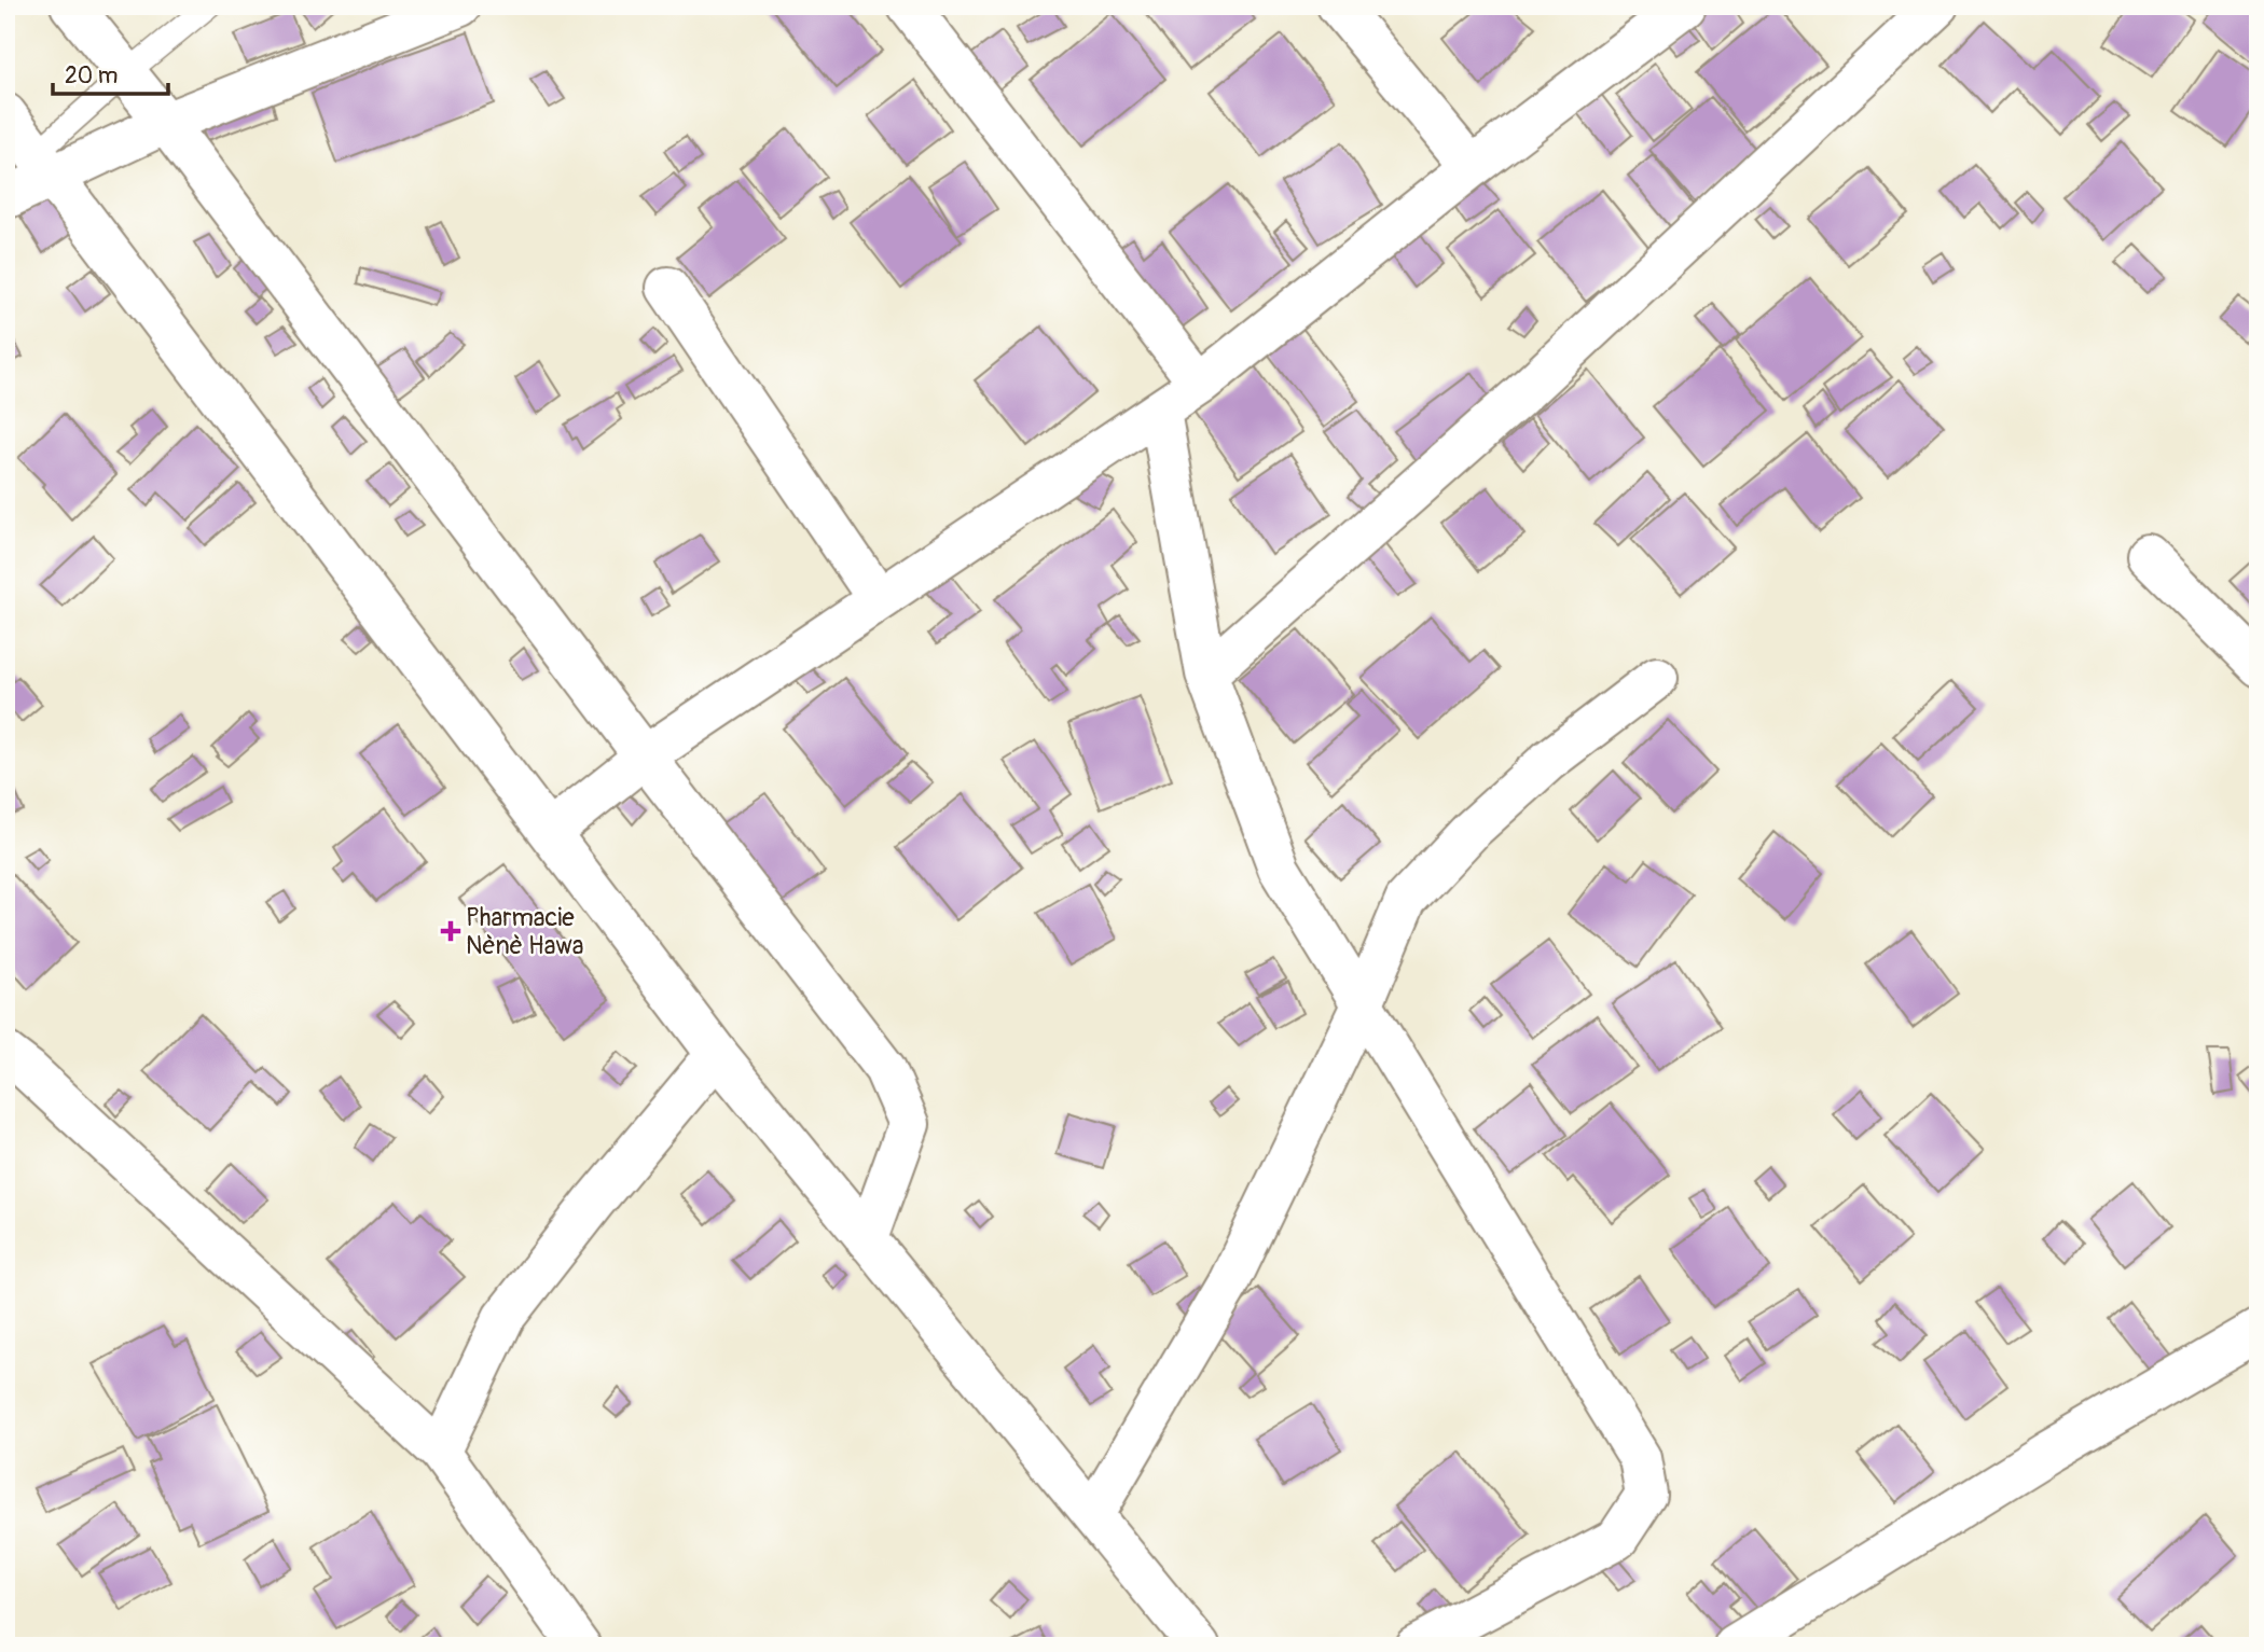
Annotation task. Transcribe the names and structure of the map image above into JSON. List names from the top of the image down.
{
  "places": {
    "health": ["Pharmacie Nènè Hawa"]
  },
  "scale_bar": "20 m"
}
